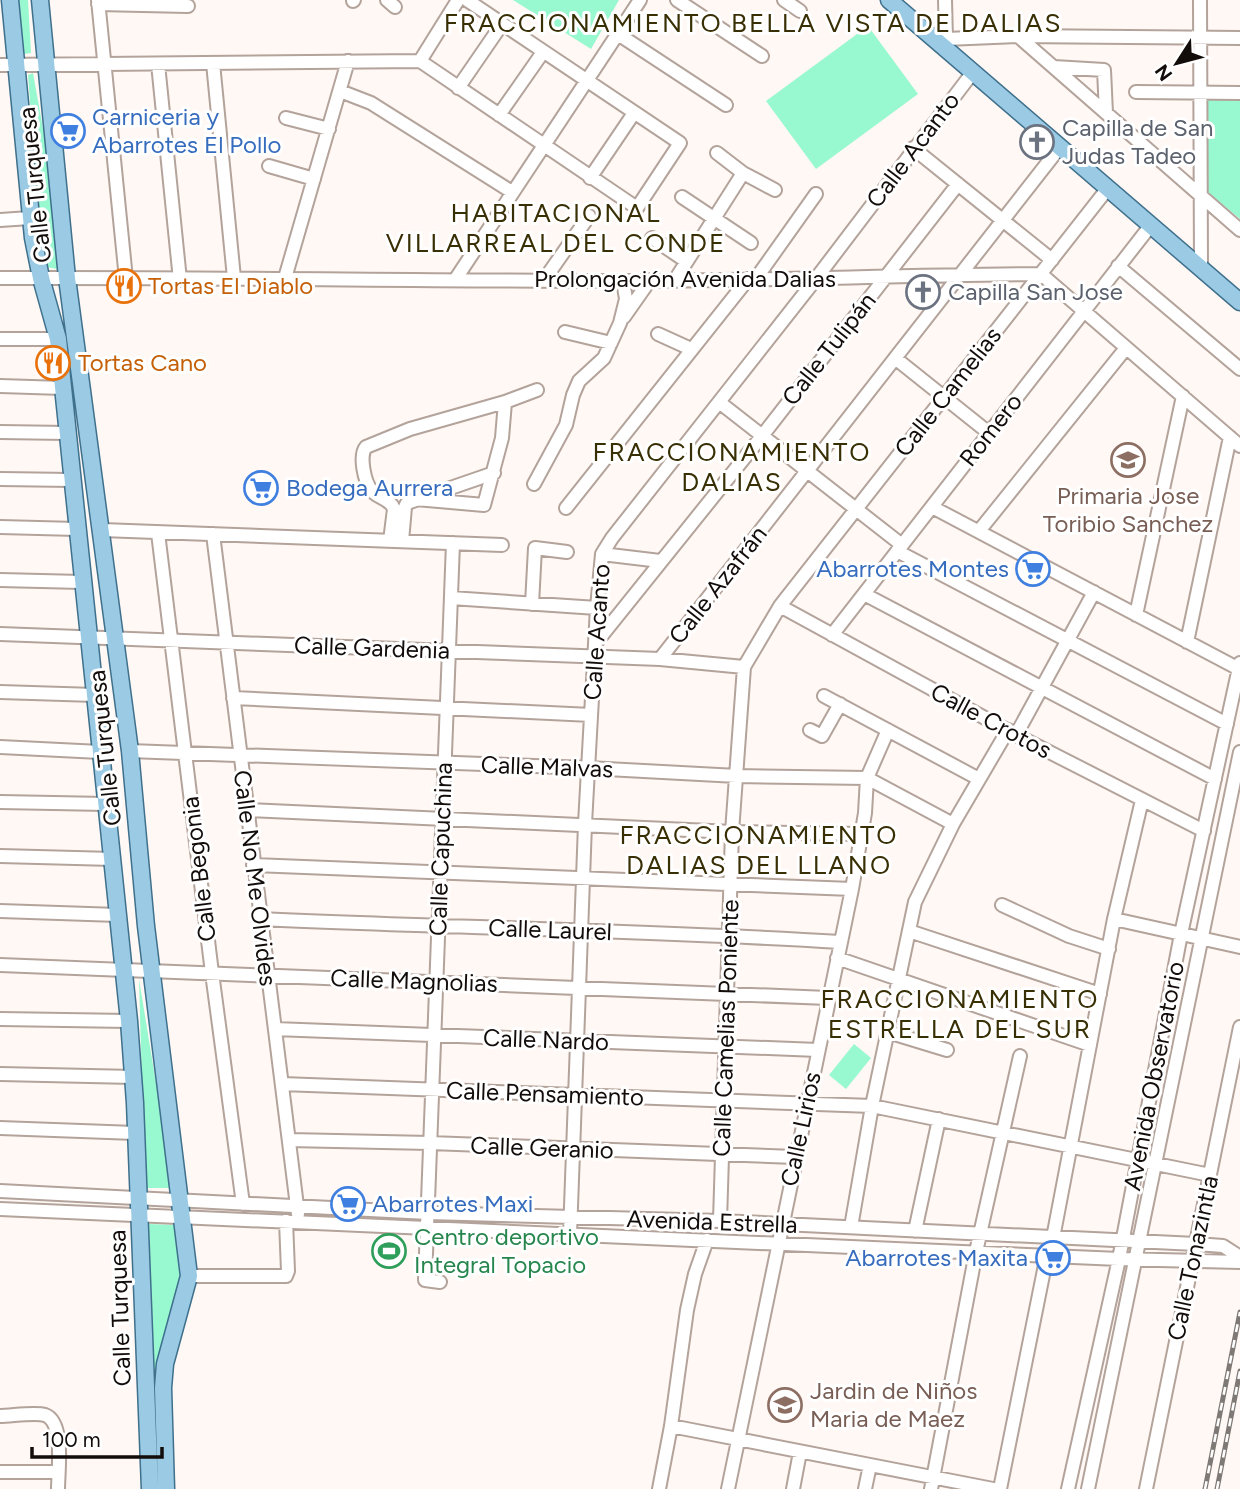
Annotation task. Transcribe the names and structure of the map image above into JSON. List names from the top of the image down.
{
  "streets": {
    "main road": ["Calle Turquesa"],
    "street": [
      "Calle Acanto",
      "Prolongación Avenida Dalias",
      "Calle Tulipán",
      "Calle Camelias",
      "Romero",
      "Calle Azafrán",
      "Calle Gardenia",
      "Calle Crotos",
      "Calle Malvas",
      "Calle Capuchina",
      "Calle Begonia",
      "Calle No Me Olvides",
      "Calle Laurel",
      "Calle Magnolias",
      "Calle Camelias Poniente",
      "Calle Nardo",
      "Avenida Observatorio",
      "Calle Pensamiento",
      "Calle Lirios",
      "Calle Geranio",
      "Avenida Estrella",
      "Calle Tonazintla"
    ]
  },
  "crossings": [
    ["Calle Acanto", "Prolongación Avenida Dalias"],
    ["Calle Acanto", "Calle Tulipán"],
    ["Calle Acanto", "Calle Gardenia"],
    ["Calle Acanto", "Calle Malvas"],
    ["Calle Acanto", "Calle Laurel"],
    ["Calle Acanto", "Calle Magnolias"],
    ["Calle Acanto", "Calle Nardo"],
    ["Calle Acanto", "Calle Pensamiento"],
    ["Calle Acanto", "Calle Geranio"],
    ["Calle Acanto", "Avenida Estrella"],
    ["Calle Turquesa", "Prolongación Avenida Dalias"],
    ["Calle Turquesa", "Calle Gardenia"],
    ["Calle Turquesa", "Calle Malvas"],
    ["Calle Turquesa", "Calle No Me Olvides"],
    ["Calle Turquesa", "Calle Magnolias"],
    ["Calle Turquesa", "Avenida Estrella"],
    ["Prolongación Avenida Dalias", "Calle Tulipán"],
    ["Prolongación Avenida Dalias", "Calle Camelias"],
    ["Prolongación Avenida Dalias", "Calle Azafrán"],
    ["Calle Tulipán", "Calle Gardenia"],
    ["Calle Camelias", "Calle Gardenia"],
    ["Calle Camelias", "Calle Crotos"],
    ["Calle Camelias", "Calle Camelias Poniente"],
    ["Romero", "Calle Crotos"],
    ["Calle Azafrán", "Calle Gardenia"],
    ["Calle Gardenia", "Calle Capuchina"],
    ["Calle Gardenia", "Calle Begonia"],
    ["Calle Gardenia", "Calle No Me Olvides"],
    ["Calle Gardenia", "Calle Camelias Poniente"],
    ["Calle Crotos", "Avenida Observatorio"],
    ["Calle Malvas", "Calle Capuchina"],
    ["Calle Malvas", "Calle Begonia"],
    ["Calle Malvas", "Calle No Me Olvides"],
    ["Calle Malvas", "Calle Camelias Poniente"],
    ["Calle Malvas", "Calle Lirios"],
    ["Calle Capuchina", "Calle Laurel"],
    ["Calle Capuchina", "Calle Magnolias"],
    ["Calle Capuchina", "Calle Nardo"],
    ["Calle Capuchina", "Calle Pensamiento"],
    ["Calle Capuchina", "Calle Geranio"],
    ["Calle Capuchina", "Avenida Estrella"],
    ["Calle Begonia", "Calle Magnolias"],
    ["Calle Begonia", "Avenida Estrella"],
    ["Calle No Me Olvides", "Calle Laurel"],
    ["Calle No Me Olvides", "Calle Magnolias"],
    ["Calle No Me Olvides", "Calle Nardo"],
    ["Calle No Me Olvides", "Calle Pensamiento"],
    ["Calle No Me Olvides", "Calle Geranio"],
    ["Calle No Me Olvides", "Avenida Estrella"],
    ["Calle Laurel", "Calle Camelias Poniente"],
    ["Calle Laurel", "Calle Lirios"],
    ["Calle Magnolias", "Calle Camelias Poniente"],
    ["Calle Magnolias", "Calle Lirios"],
    ["Calle Camelias Poniente", "Calle Nardo"],
    ["Calle Camelias Poniente", "Calle Pensamiento"],
    ["Calle Camelias Poniente", "Calle Geranio"],
    ["Calle Camelias Poniente", "Avenida Estrella"],
    ["Calle Nardo", "Calle Lirios"],
    ["Avenida Observatorio", "Calle Pensamiento"],
    ["Avenida Observatorio", "Avenida Estrella"],
    ["Calle Pensamiento", "Calle Lirios"],
    ["Calle Pensamiento", "Calle Tonazintla"],
    ["Calle Lirios", "Calle Geranio"],
    ["Calle Lirios", "Avenida Estrella"],
    ["Avenida Estrella", "Calle Tonazintla"]
  ],
  "districts": [
    "FRACCIONAMIENTO BELLA VISTA DE DALIAS",
    "HABITACIONAL VILLARREAL DEL CONDE",
    "FRACCIONAMIENTO DALIAS",
    "FRACCIONAMIENTO DALIAS DEL LLANO",
    "FRACCIONAMIENTO ESTRELLA DEL SUR"
  ],
  "places": {
    "supermarket": [
      "Carniceria y Abarrotes El Pollo",
      "Bodega Aurrera",
      "Abarrotes Montes",
      "Abarrotes Maxi",
      "Abarrotes Maxita"
    ],
    "church": ["Capilla de San Judas Tadeo", "Capilla San Jose"],
    "restaurant": ["Tortas El Diablo", "Tortas Cano"],
    "school or university": ["Primaria Jose Toribio Sanchez", "Jardin de Niños Maria de Maez"],
    "sports": ["Centro deportivo Integral Topacio"]
  },
  "scale_bar": "100 m",
  "north": "bottom left"
}
